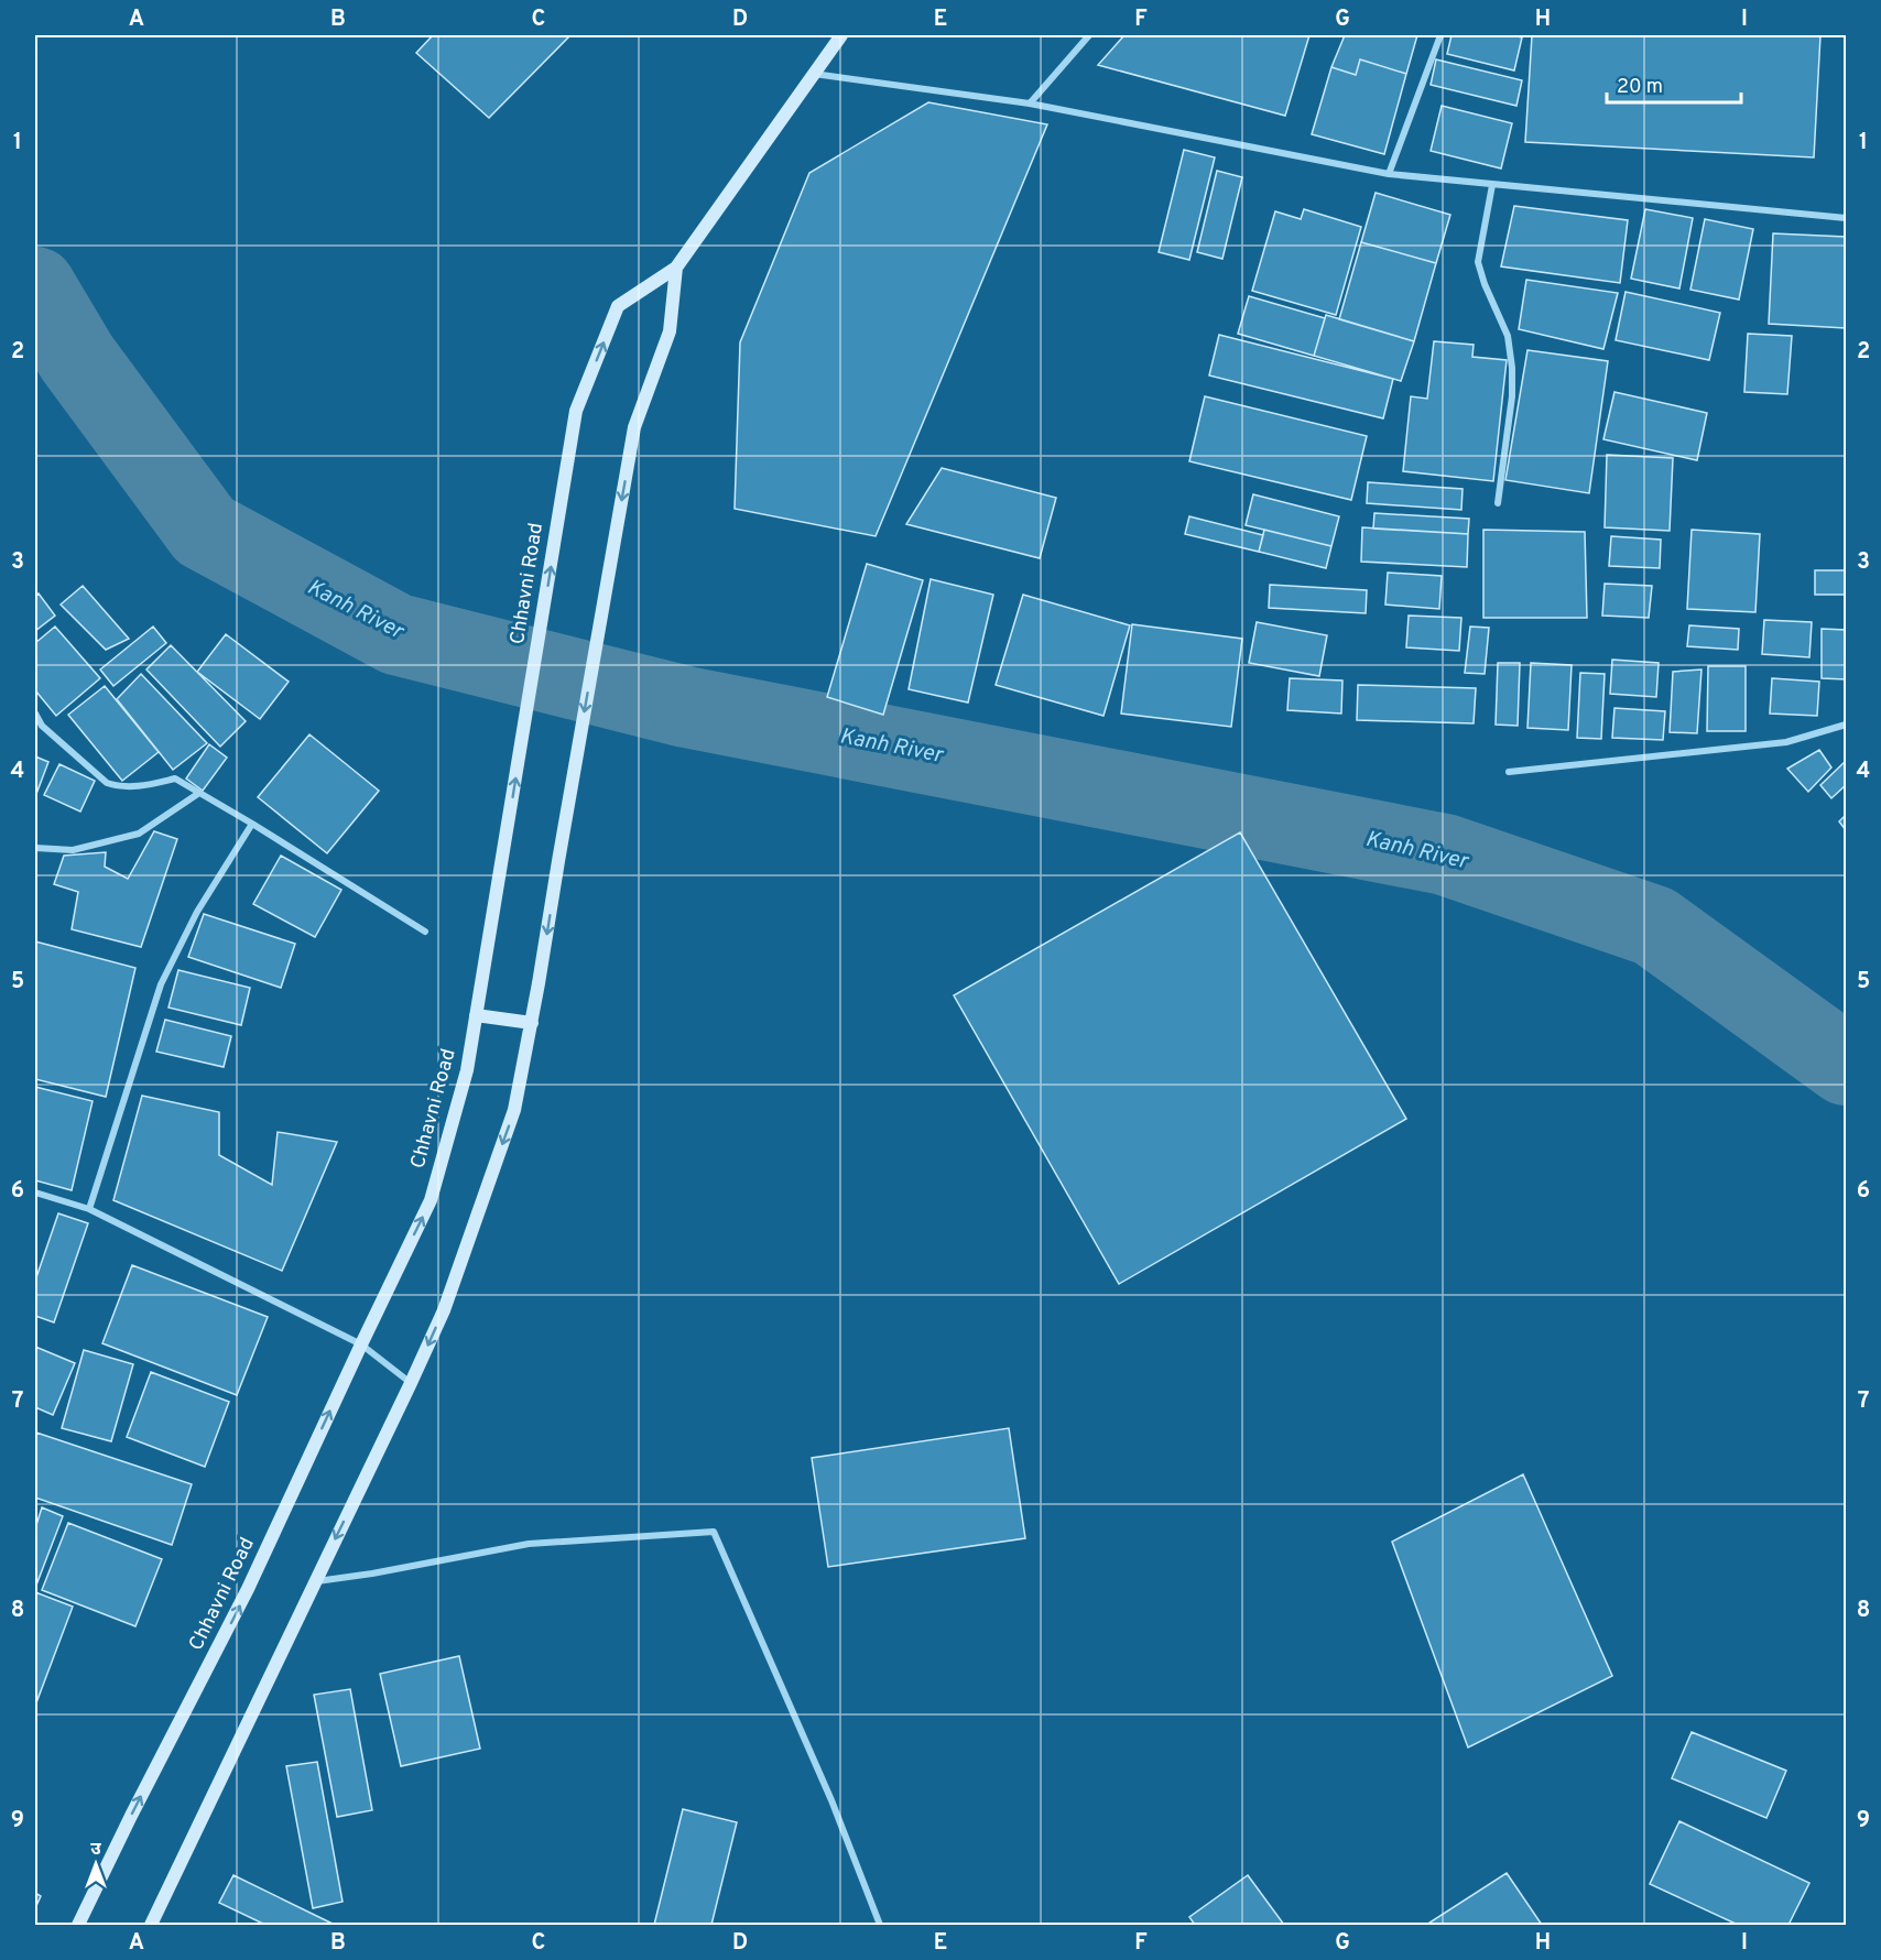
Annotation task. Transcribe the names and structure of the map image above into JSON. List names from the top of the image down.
{
  "streets": {
    "main road": ["Chhavni Road"]
  },
  "water": ["Kanh River"],
  "scale_bar": "20 m",
  "north": "top",
  "grid": {
    "columns": [
      "A",
      "B",
      "C",
      "D",
      "E",
      "F",
      "G",
      "H",
      "I"
    ],
    "rows": [
      "1",
      "2",
      "3",
      "4",
      "5",
      "6",
      "7",
      "8",
      "9"
    ]
  }
}
